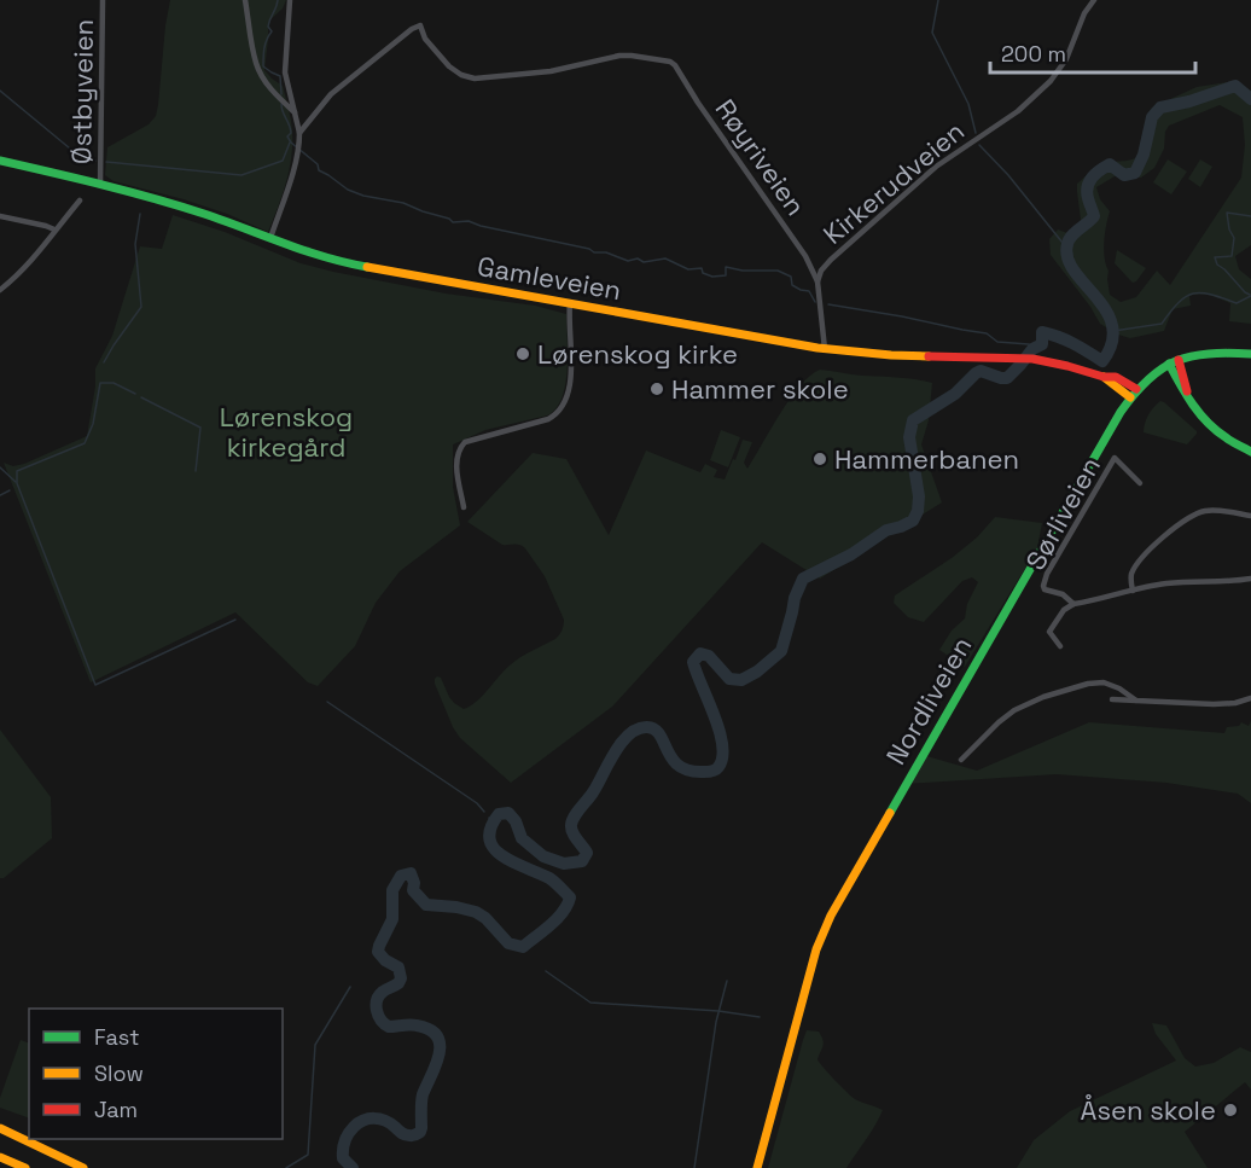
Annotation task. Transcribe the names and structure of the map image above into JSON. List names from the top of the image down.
{
  "streets": {
    "main road": ["Gamleveien", "Nordliveien"],
    "street": [
      "Østbyveien",
      "Røyriveien",
      "Kirkerudveien",
      "Sørliveien"
    ]
  },
  "crossings": [
    ["Østbyveien", "Gamleveien"],
    ["Røyriveien", "Kirkerudveien"],
    ["Kirkerudveien", "Gamleveien"],
    ["Gamleveien", "Nordliveien"]
  ],
  "parks": ["Lørenskog kirkegård"],
  "places": [
    "Lørenskog kirke",
    "Hammer skole",
    "Hammerbanen",
    "Åsen skole"
  ],
  "legend": ["Fast", "Slow", "Jam"],
  "scale_bar": "200 m"
}
